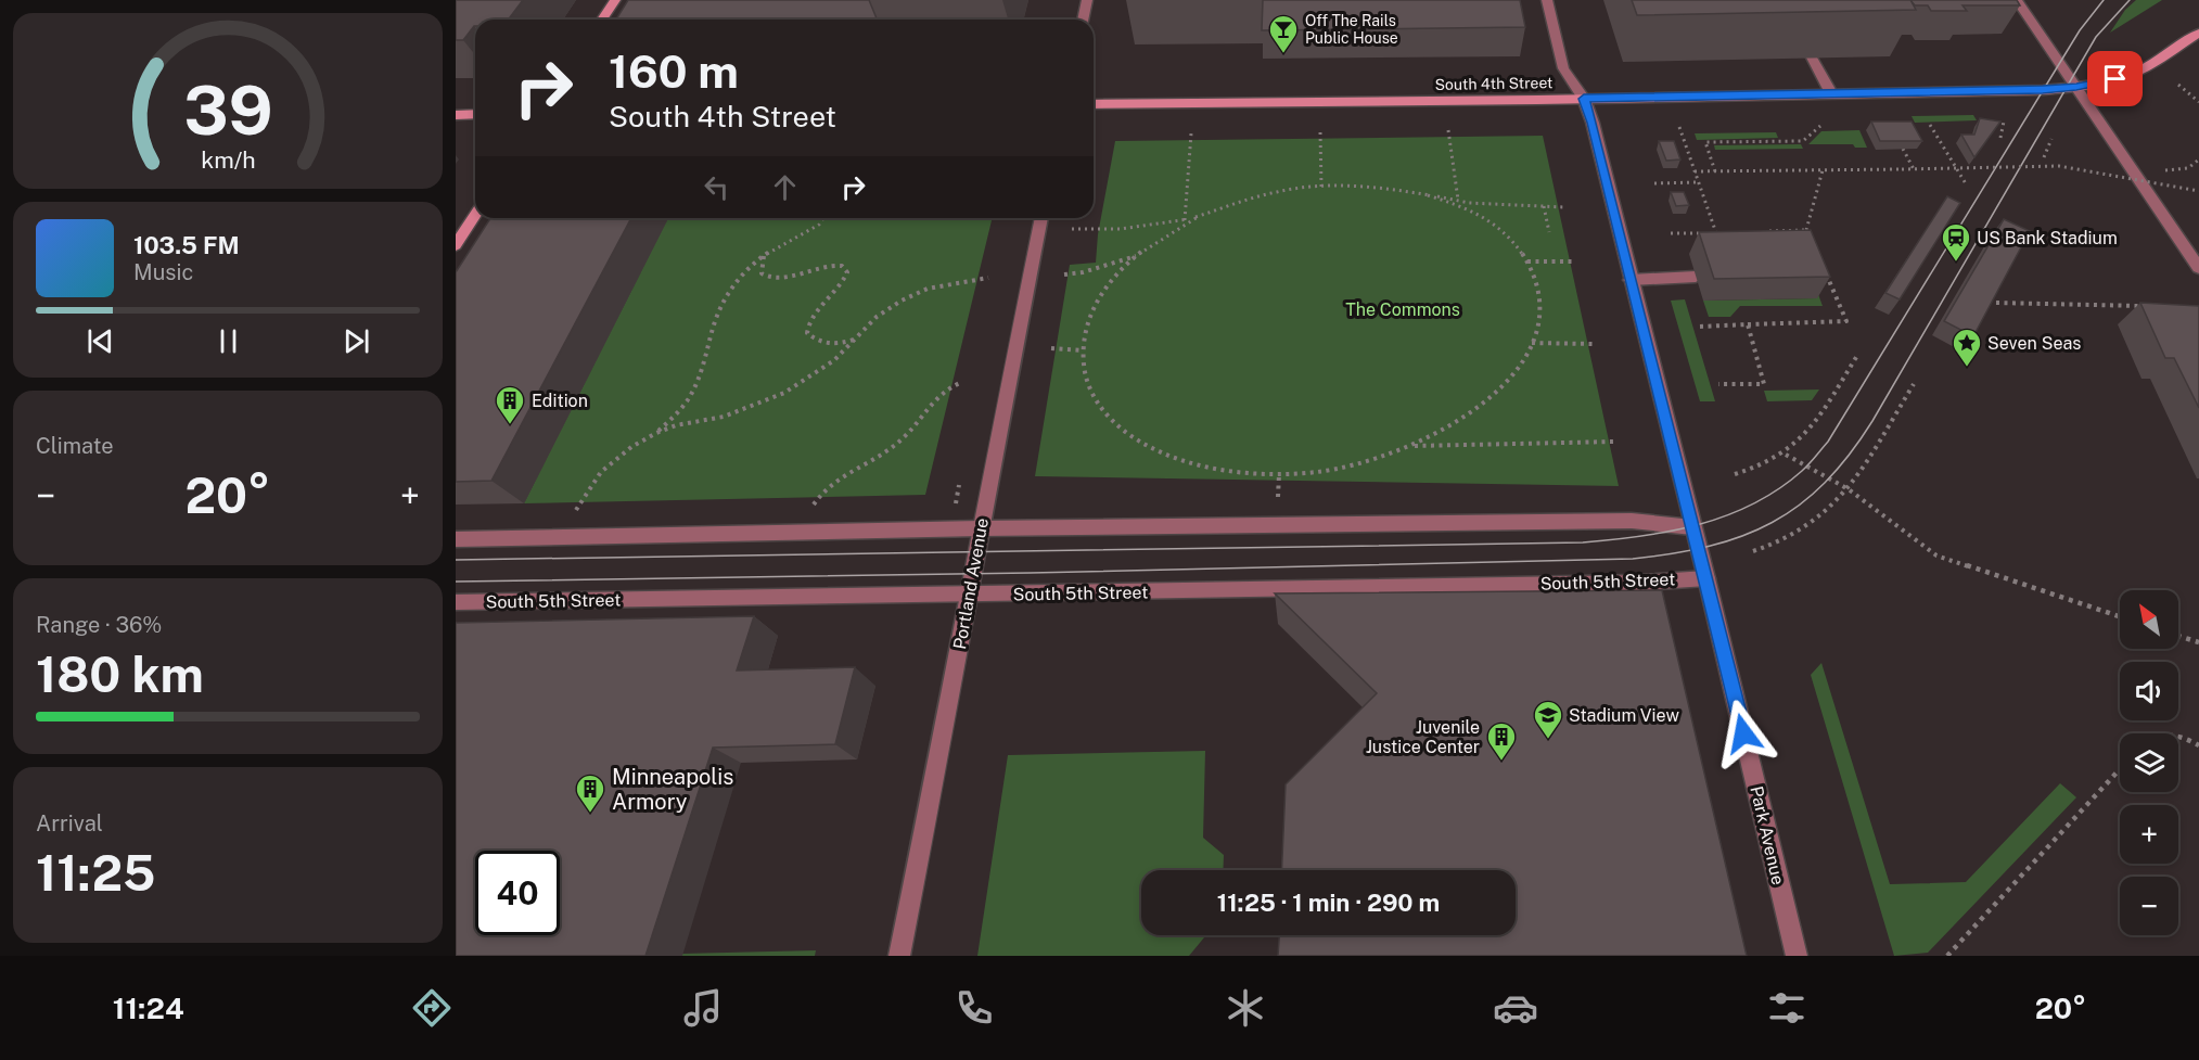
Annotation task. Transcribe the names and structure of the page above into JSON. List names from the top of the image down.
{
  "streets": {
    "main road": ["South 4th Street"],
    "street": ["South 5th Street", "Portland Avenue", "Park Avenue"]
  },
  "crossings": [
    ["South 4th Street", "Park Avenue"],
    ["South 5th Street", "Portland Avenue"],
    ["South 5th Street", "Park Avenue"]
  ],
  "parks": ["The Commons"],
  "places": {
    "bar": ["Off The Rails Public House"],
    "station": ["US Bank Stadium"],
    "place": ["Seven Seas"],
    "building": ["Edition", "Juvenile Justice Center", "Minneapolis Armory"],
    "school or university": ["Stadium View"]
  },
  "north": "top left",
  "page": {
    "turn": ["160 m", "South 4th Street"],
    "song": ["103.5 FM", "Music"],
    "tile": [
      "Climate",
      ["Range · 36%", "180 km"],
      ["Arrival", "11:25"]
    ],
    "heat": ["−", "20°", "+"],
    "map_buttons": ["+", "−"],
    "limit": "40",
    "trip": "11:25 · 1 min · 290 m",
    "tabs": ["11:24", "20°"],
    "gauge": ["39", "km/h"]
  }
}
